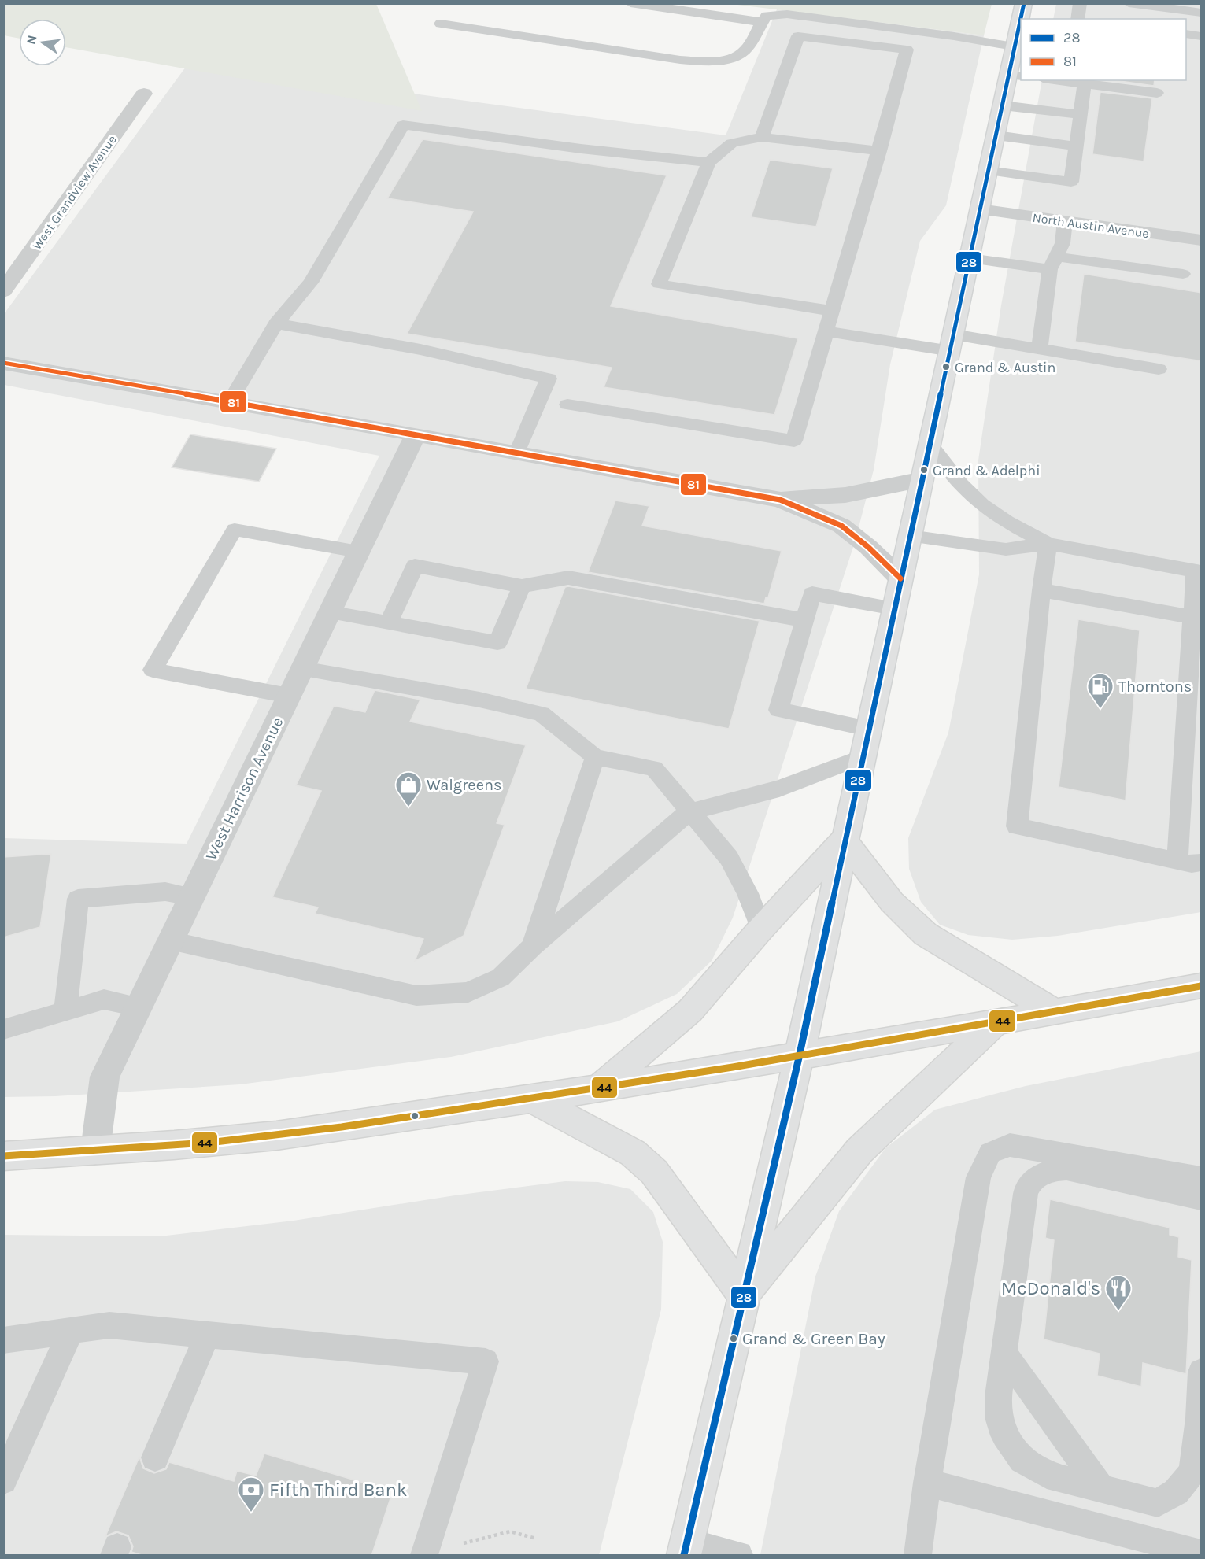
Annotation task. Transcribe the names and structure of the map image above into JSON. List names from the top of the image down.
{
  "streets": {
    "street": ["West Grandview Avenue", "North Austin Avenue", "West Harrison Avenue"]
  },
  "places": {
    "other": ["Grand & Austin", "Grand & Adelphi", "Grand & Green Bay"],
    "fuel station": ["Thorntons"],
    "shop": ["Walgreens"],
    "restaurant": ["McDonald's"],
    "bank": ["Fifth Third Bank"]
  },
  "lines": ["transit line 28", "transit line 81", "transit line 44"],
  "legend": ["28", "81"],
  "north": "left"
}
